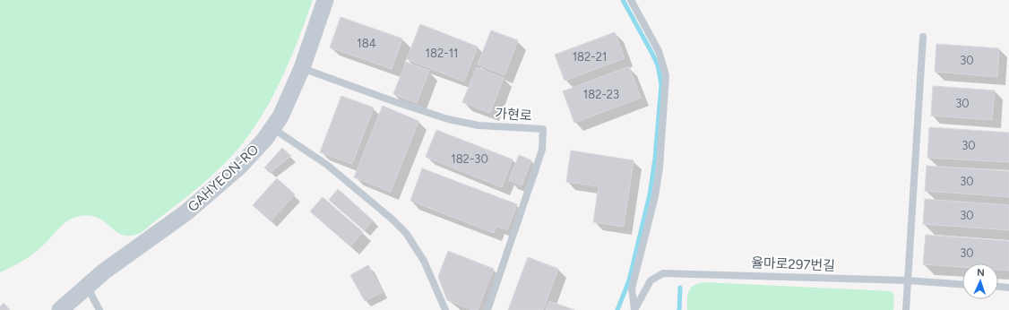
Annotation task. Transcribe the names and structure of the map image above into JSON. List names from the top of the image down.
{
  "streets": {
    "street": ["GAHYEON-RO"],
    "lane": ["가현로", "율마로297번길"]
  },
  "crossings": [
    ["가현로", "GAHYEON-RO"]
  ],
  "house_numbers": [
    "184",
    "182-11",
    "182-21",
    "30",
    "182-23",
    "30",
    "30",
    "182-30",
    "30",
    "30",
    "30"
  ],
  "north": "top"
}
